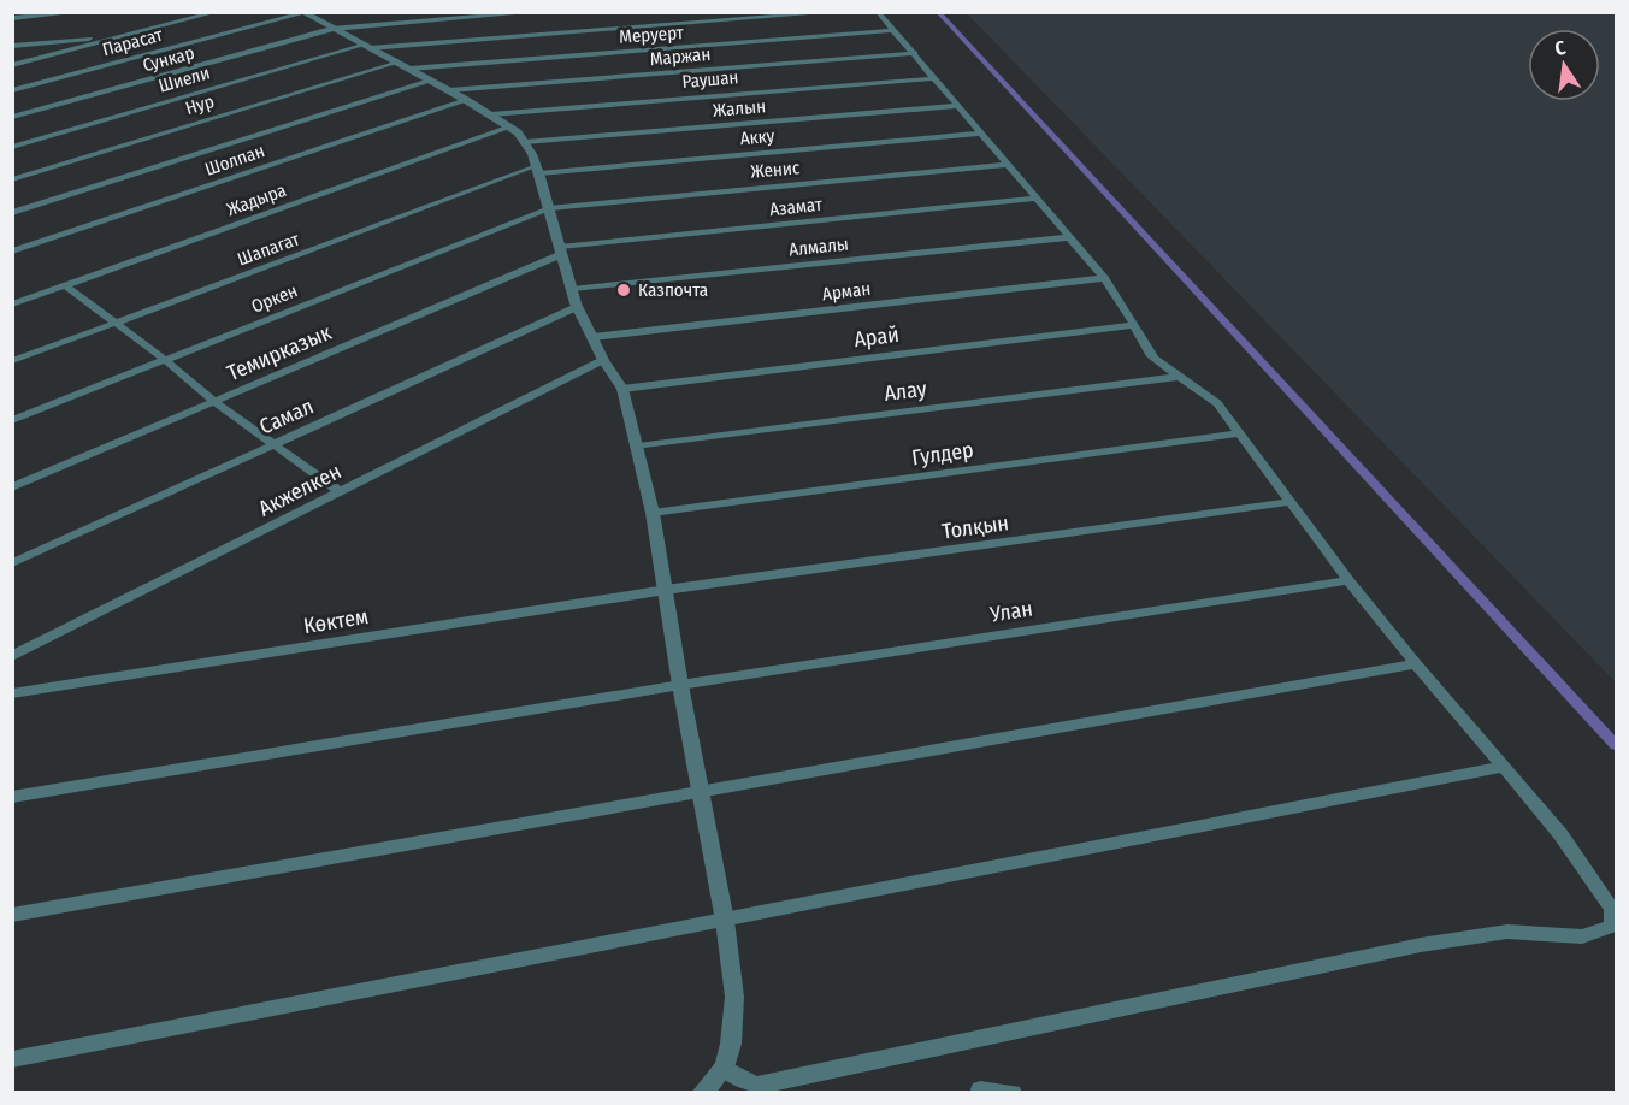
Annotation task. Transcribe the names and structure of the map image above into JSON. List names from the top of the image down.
{
  "streets": {
    "street": [
      "Меруерт",
      "Парасат",
      "Маржан",
      "Сункар",
      "Шиели",
      "Раушан",
      "Нур",
      "Жалын",
      "Акку",
      "Шолпан",
      "Женис",
      "Жадыра",
      "Азамат",
      "Алмалы",
      "Шапагат",
      "Арман",
      "Оркен",
      "Арай",
      "Темирказык",
      "Алау",
      "Самал",
      "Гулдер",
      "Акжелкен",
      "Толқын",
      "Улан",
      "Көктем"
    ]
  },
  "crossings": [
    ["Меруерт", "Нур"],
    ["Акку", "Шапагат"],
    ["Женис", "Оркен"],
    ["Азамат", "Темирказык"],
    ["Толқын", "Көктем"]
  ],
  "places": ["Казпочта"],
  "north": "top"
}
